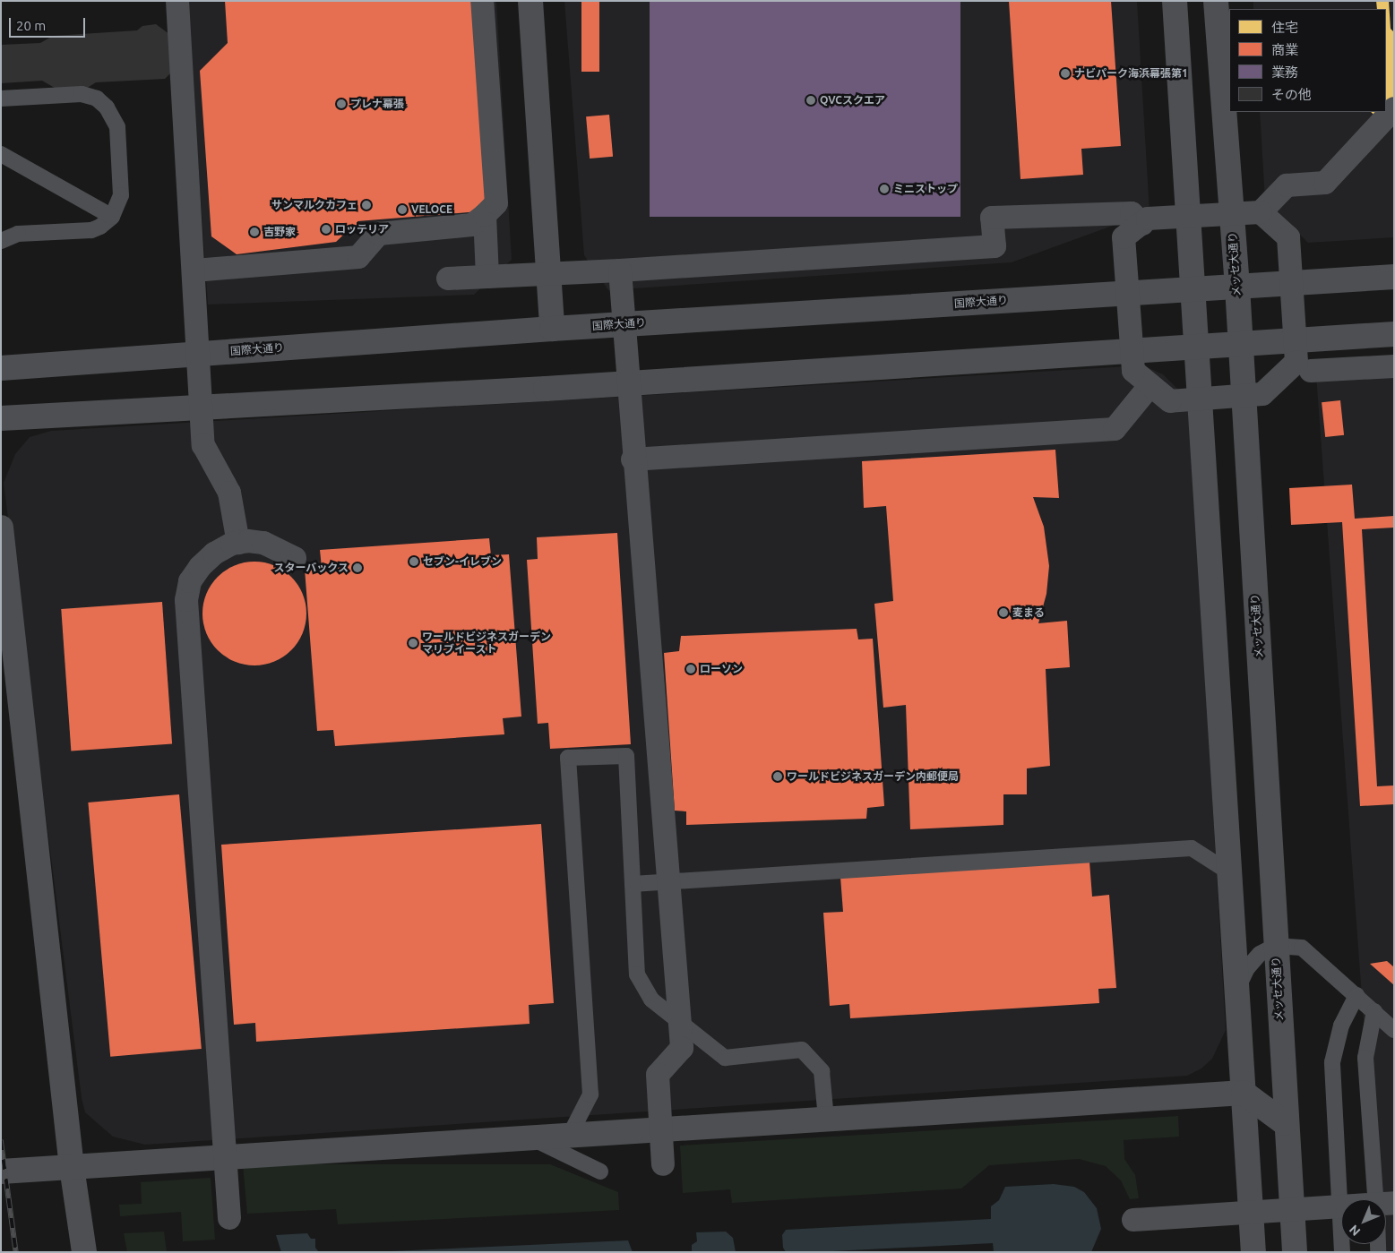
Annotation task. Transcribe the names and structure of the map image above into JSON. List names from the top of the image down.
{
  "streets": {
    "street": ["メッセ大通り", "国際大通り"]
  },
  "crossings": [
    ["メッセ大通り", "国際大通り"]
  ],
  "places": [
    "ナビパーク海浜幕張第1",
    "QVCスクエア",
    "プレナ幕張",
    "ミニストップ",
    "サンマルクカフェ",
    "VELOCE",
    "ロッテリア",
    "吉野家",
    "セブン-イレブン",
    "スターバックス",
    "麦まる",
    "ワールドビジネスガーデン マリブイースト",
    "ローソン",
    "ワールドビジネスガーデン内郵便局"
  ],
  "legend": [
    "住宅",
    "商業",
    "業務",
    "その他"
  ],
  "scale_bar": "20 m",
  "north": "bottom left"
}
